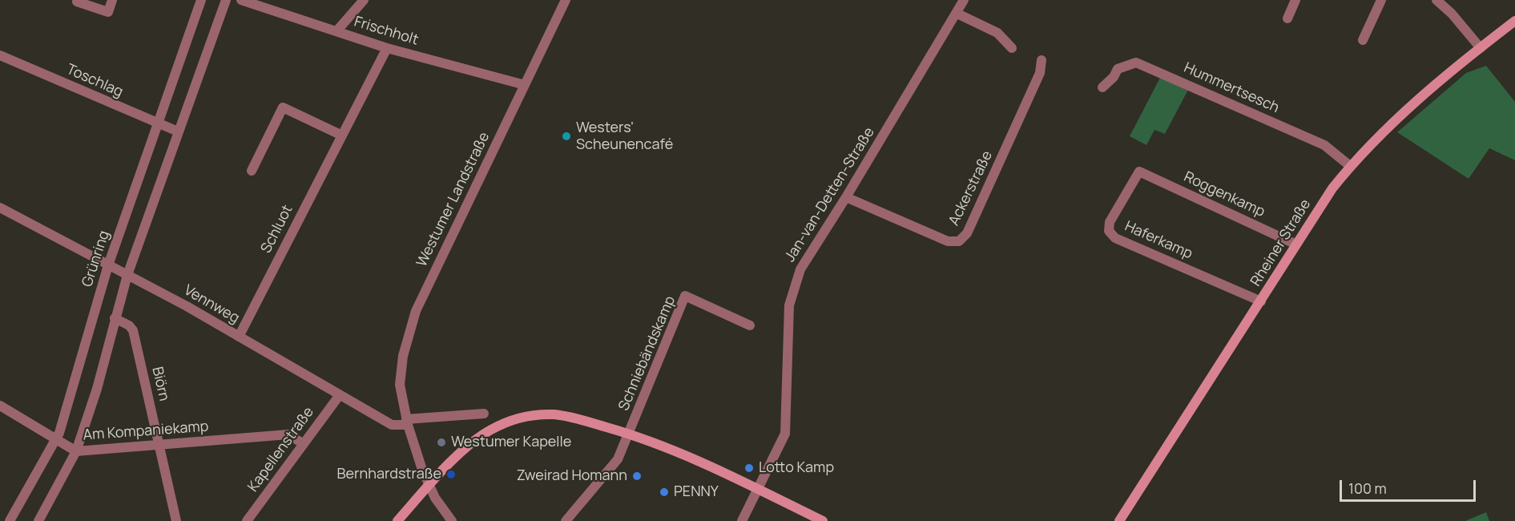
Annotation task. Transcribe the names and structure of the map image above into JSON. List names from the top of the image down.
{
  "streets": {
    "street": [
      "Frischholt",
      "Toschlag",
      "Hummertsesch",
      "Ackerstraße",
      "Jan-van-Detten-Straße",
      "Roggenkamp",
      "Westumer Landstraße",
      "Schluot",
      "Haferkamp",
      "Rheiner Straße",
      "Grünring",
      "Vennweg",
      "Schniebändskamp",
      "Biörn",
      "Am Kompaniekamp",
      "Kapellenstraße"
    ]
  },
  "crossings": [
    ["Frischholt", "Westumer Landstraße"],
    ["Frischholt", "Schluot"],
    ["Toschlag", "Grünring"],
    ["Hummertsesch", "Rheiner Straße"],
    ["Ackerstraße", "Jan-van-Detten-Straße"],
    ["Roggenkamp", "Haferkamp"],
    ["Roggenkamp", "Rheiner Straße"],
    ["Westumer Landstraße", "Vennweg"],
    ["Schluot", "Vennweg"],
    ["Haferkamp", "Rheiner Straße"],
    ["Grünring", "Vennweg"],
    ["Grünring", "Am Kompaniekamp"],
    ["Vennweg", "Kapellenstraße"],
    ["Biörn", "Am Kompaniekamp"],
    ["Am Kompaniekamp", "Kapellenstraße"]
  ],
  "places": [
    "Westers' Scheunencafé",
    "Westumer Kapelle",
    "Lotto Kamp",
    "Bernhardstraße",
    "Zweirad Homann",
    "PENNY"
  ],
  "scale_bar": "100 m"
}
